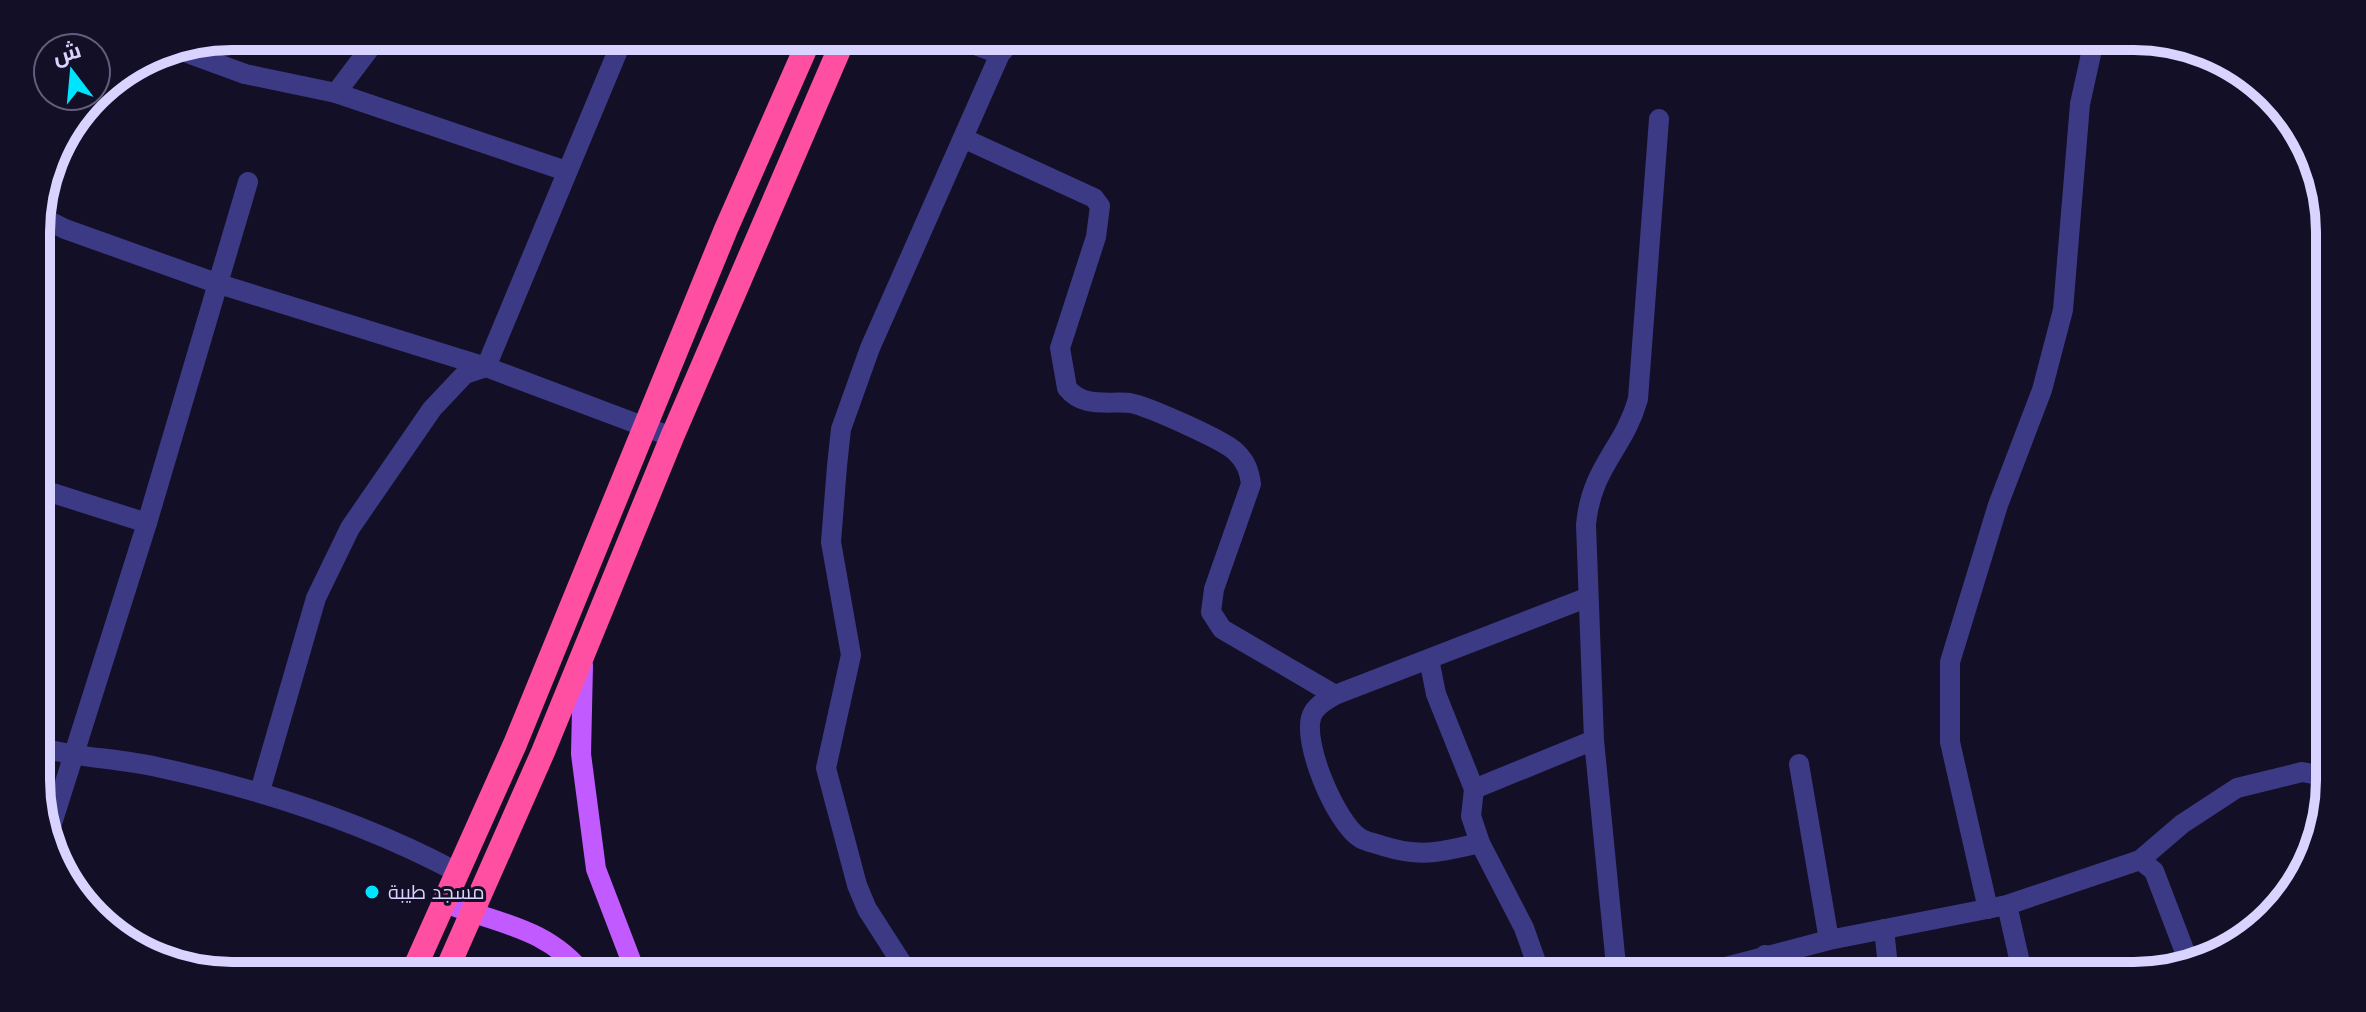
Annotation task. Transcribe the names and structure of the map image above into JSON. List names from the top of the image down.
{
  "places": ["مسجد طيبة"],
  "north": "top"
}
